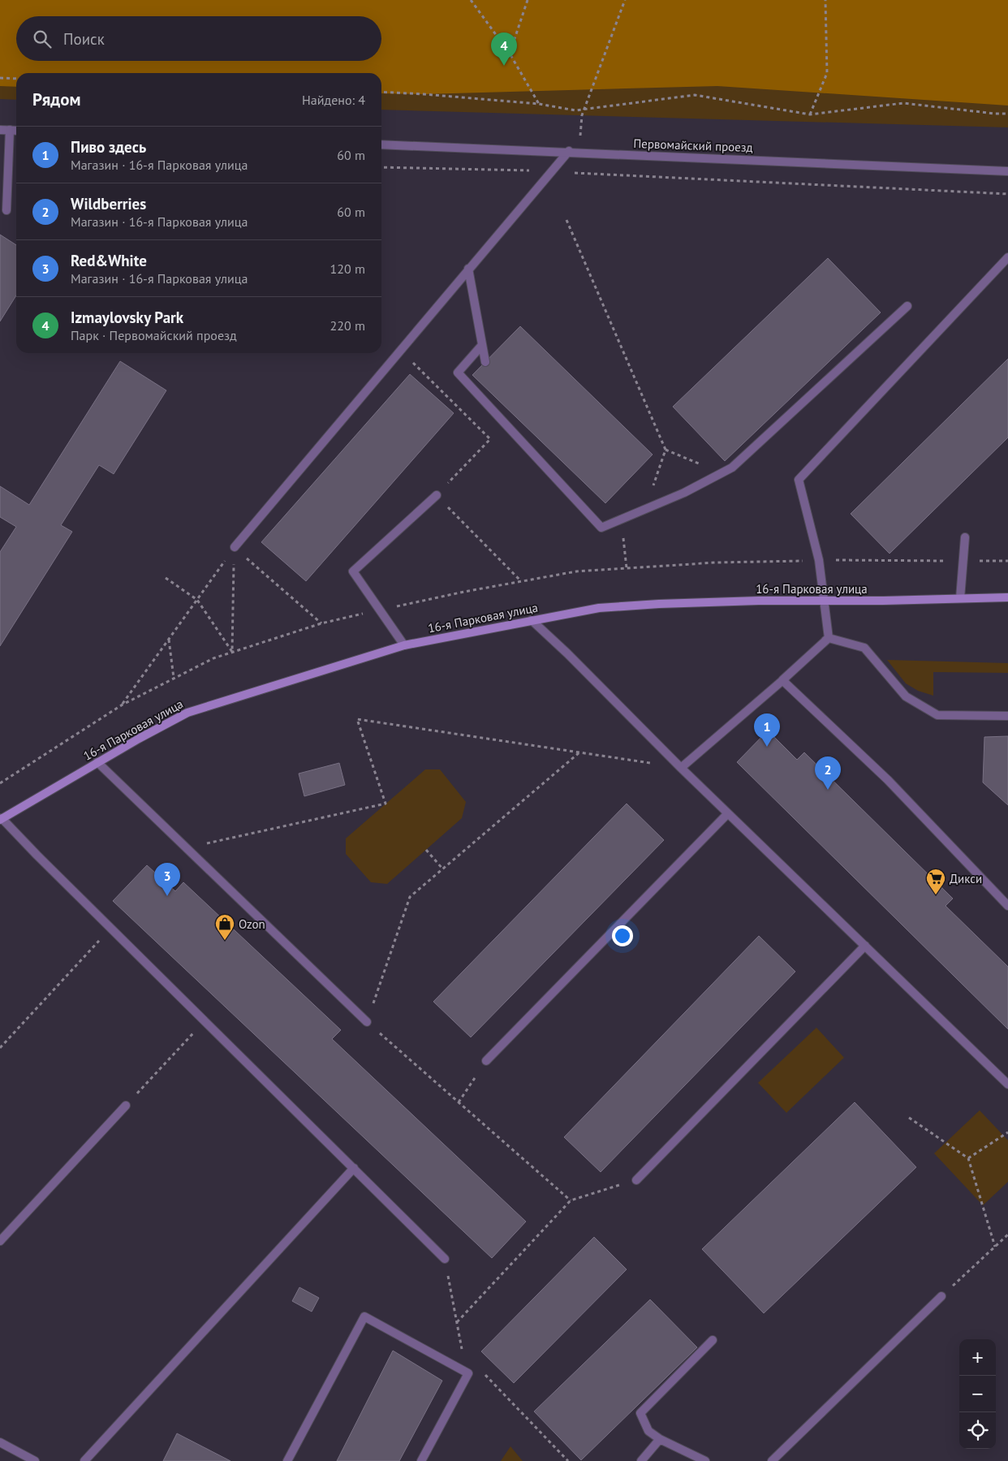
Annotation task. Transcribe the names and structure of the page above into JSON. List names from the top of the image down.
{
  "streets": {
    "main road": ["16-я Парковая улица"],
    "street": ["Первомайский проезд"]
  },
  "places": {
    "supermarket": ["Дикси"],
    "shop": ["Ozon"]
  },
  "page": {
    "search": "Поиск",
    "pins": [
      "4",
      "1",
      "2",
      "3"
    ],
    "heading": ["Рядом", "Найдено: 4"],
    "list": [
      {
        "mark": "1",
        "name": "Пиво здесь",
        "note": "Магазин · 16-я Парковая улица",
        "value": "60 m"
      },
      {
        "mark": "2",
        "name": "Wildberries",
        "note": "Магазин · 16-я Парковая улица",
        "value": "60 m"
      },
      {
        "mark": "3",
        "name": "Red&White",
        "note": "Магазин · 16-я Парковая улица",
        "value": "120 m"
      },
      {
        "mark": "4",
        "name": "Izmaylovsky Park",
        "note": "Парк · Первомайский проезд",
        "value": "220 m"
      }
    ],
    "map_buttons": ["+", "−"]
  }
}
